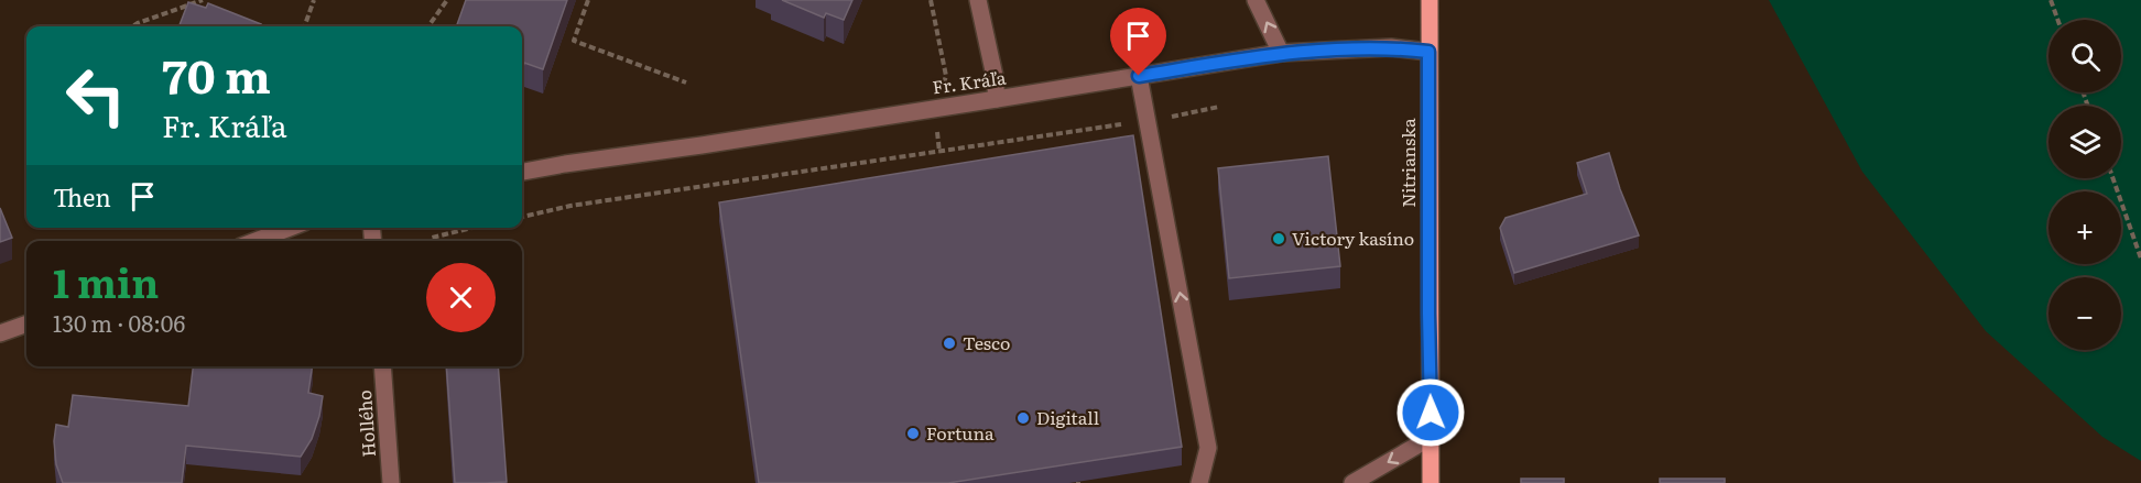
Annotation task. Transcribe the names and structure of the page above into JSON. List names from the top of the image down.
{
  "streets": {
    "main road": ["Nitrianska"],
    "street": ["Fr. Kráľa", "Hollého"]
  },
  "crossings": [
    ["Fr. Kráľa", "Nitrianska"]
  ],
  "places": [
    "Victory kasíno",
    "Tesco",
    "Digitall",
    "Fortuna"
  ],
  "page": {
    "map_buttons": ["+", "−"],
    "turn": ["70 m", "Fr. Kráľa"],
    "then": "Then",
    "heading": ["1 min", "130 m · 08:06"]
  }
}
